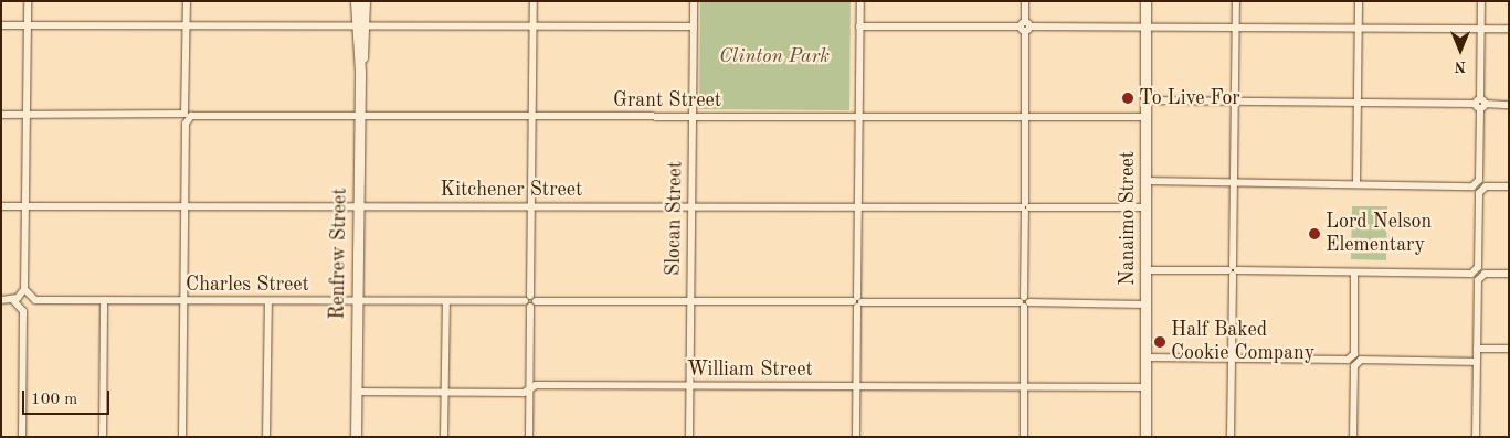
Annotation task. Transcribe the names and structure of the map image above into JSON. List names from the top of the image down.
{
  "streets": {
    "street": [
      "Grant Street",
      "Kitchener Street",
      "Slocan Street",
      "Nanaimo Street",
      "Renfrew Street",
      "Charles Street",
      "William Street"
    ]
  },
  "crossings": [
    ["Grant Street", "Slocan Street"],
    ["Grant Street", "Nanaimo Street"],
    ["Grant Street", "Renfrew Street"],
    ["Kitchener Street", "Slocan Street"],
    ["Kitchener Street", "Nanaimo Street"],
    ["Kitchener Street", "Renfrew Street"],
    ["Slocan Street", "Charles Street"],
    ["Slocan Street", "William Street"],
    ["Nanaimo Street", "Charles Street"],
    ["Nanaimo Street", "William Street"],
    ["Renfrew Street", "Charles Street"],
    ["Renfrew Street", "William Street"]
  ],
  "parks": ["Clinton Park"],
  "places": ["To Live For", "Lord Nelson Elementary", "Half Baked Cookie Company"],
  "scale_bar": "100 m",
  "north": "bottom"
}
